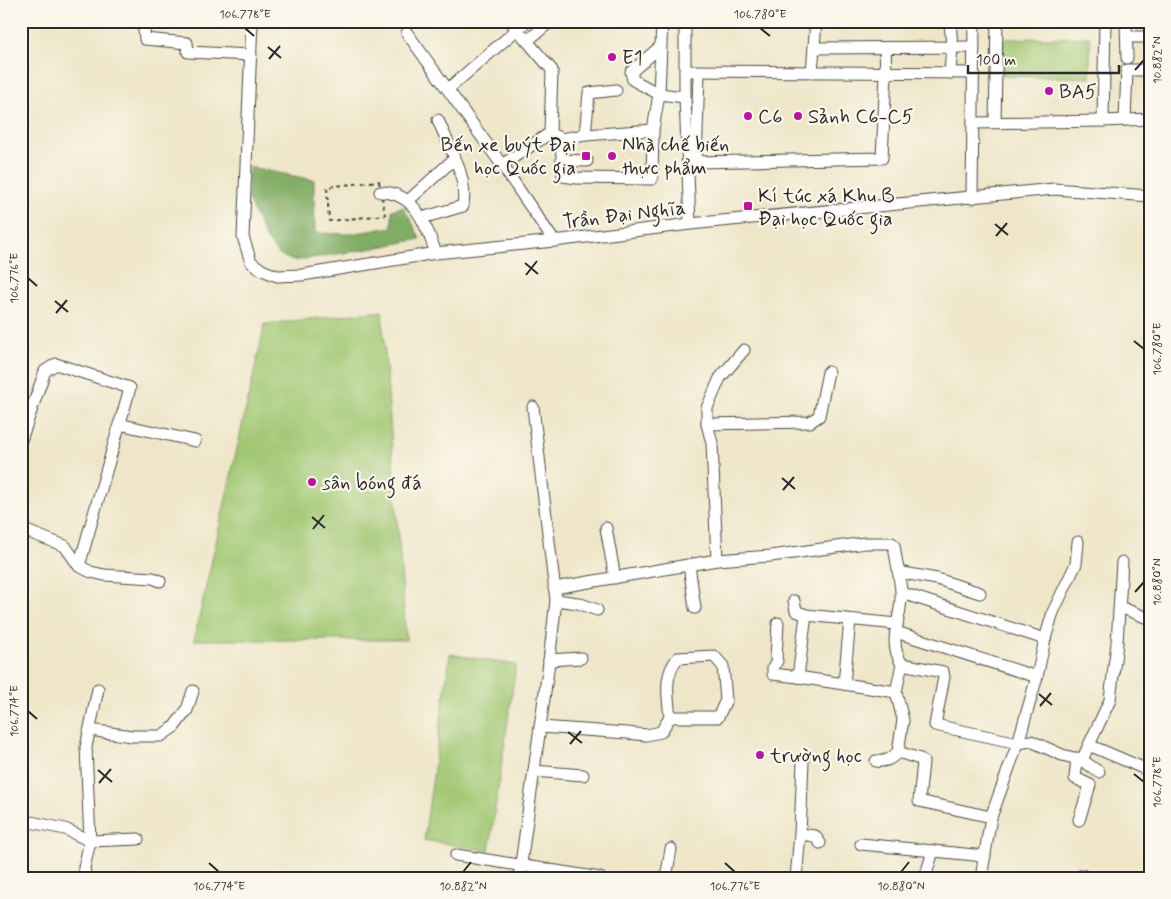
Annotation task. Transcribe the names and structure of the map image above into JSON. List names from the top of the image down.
{
  "streets": {
    "street": ["Trần Đại Nghĩa"]
  },
  "places": {
    "other": [
      "E1",
      "BA5",
      "C6",
      "Sảnh C6-C5",
      "Nhà chế biến thực phẩm",
      "sân bóng đá",
      "trường học"
    ],
    "transit": ["Bến xe buýt Đại học Quốc gia", "Kí túc xá Khu B Đại học Quốc gia"]
  },
  "scale_bar": "100 m",
  "coordinates": [
    "106.778°E",
    "106.780°E",
    "10.882°N",
    "106.776°E",
    "10.880°N",
    "106.774°E"
  ]
}
